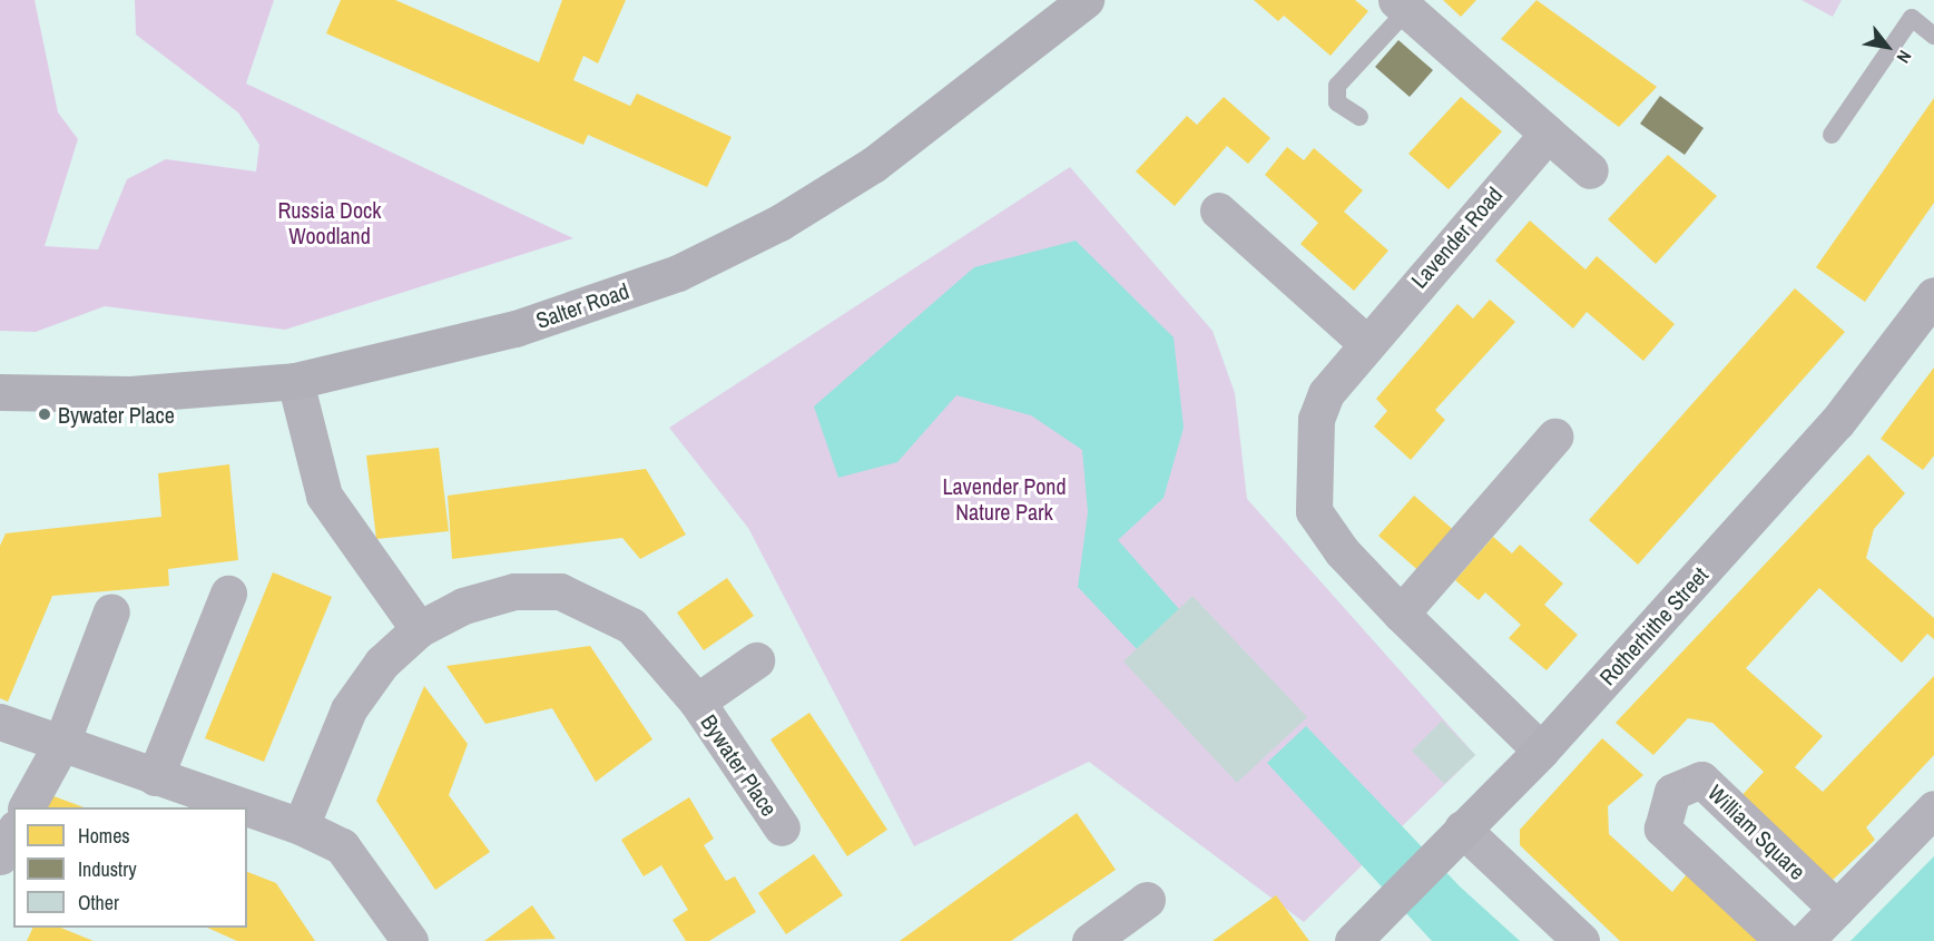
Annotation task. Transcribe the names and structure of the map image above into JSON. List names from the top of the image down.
{
  "streets": {
    "main road": ["Salter Road", "Rotherhithe Street"],
    "street": ["Lavender Road", "Bywater Place", "William Square"]
  },
  "crossings": [
    ["Lavender Road", "Rotherhithe Street"]
  ],
  "parks": ["Russia Dock Woodland", "Lavender Pond Nature Park"],
  "places": ["Bywater Place"],
  "legend": ["Homes", "Industry", "Other"],
  "north": "bottom right"
}
